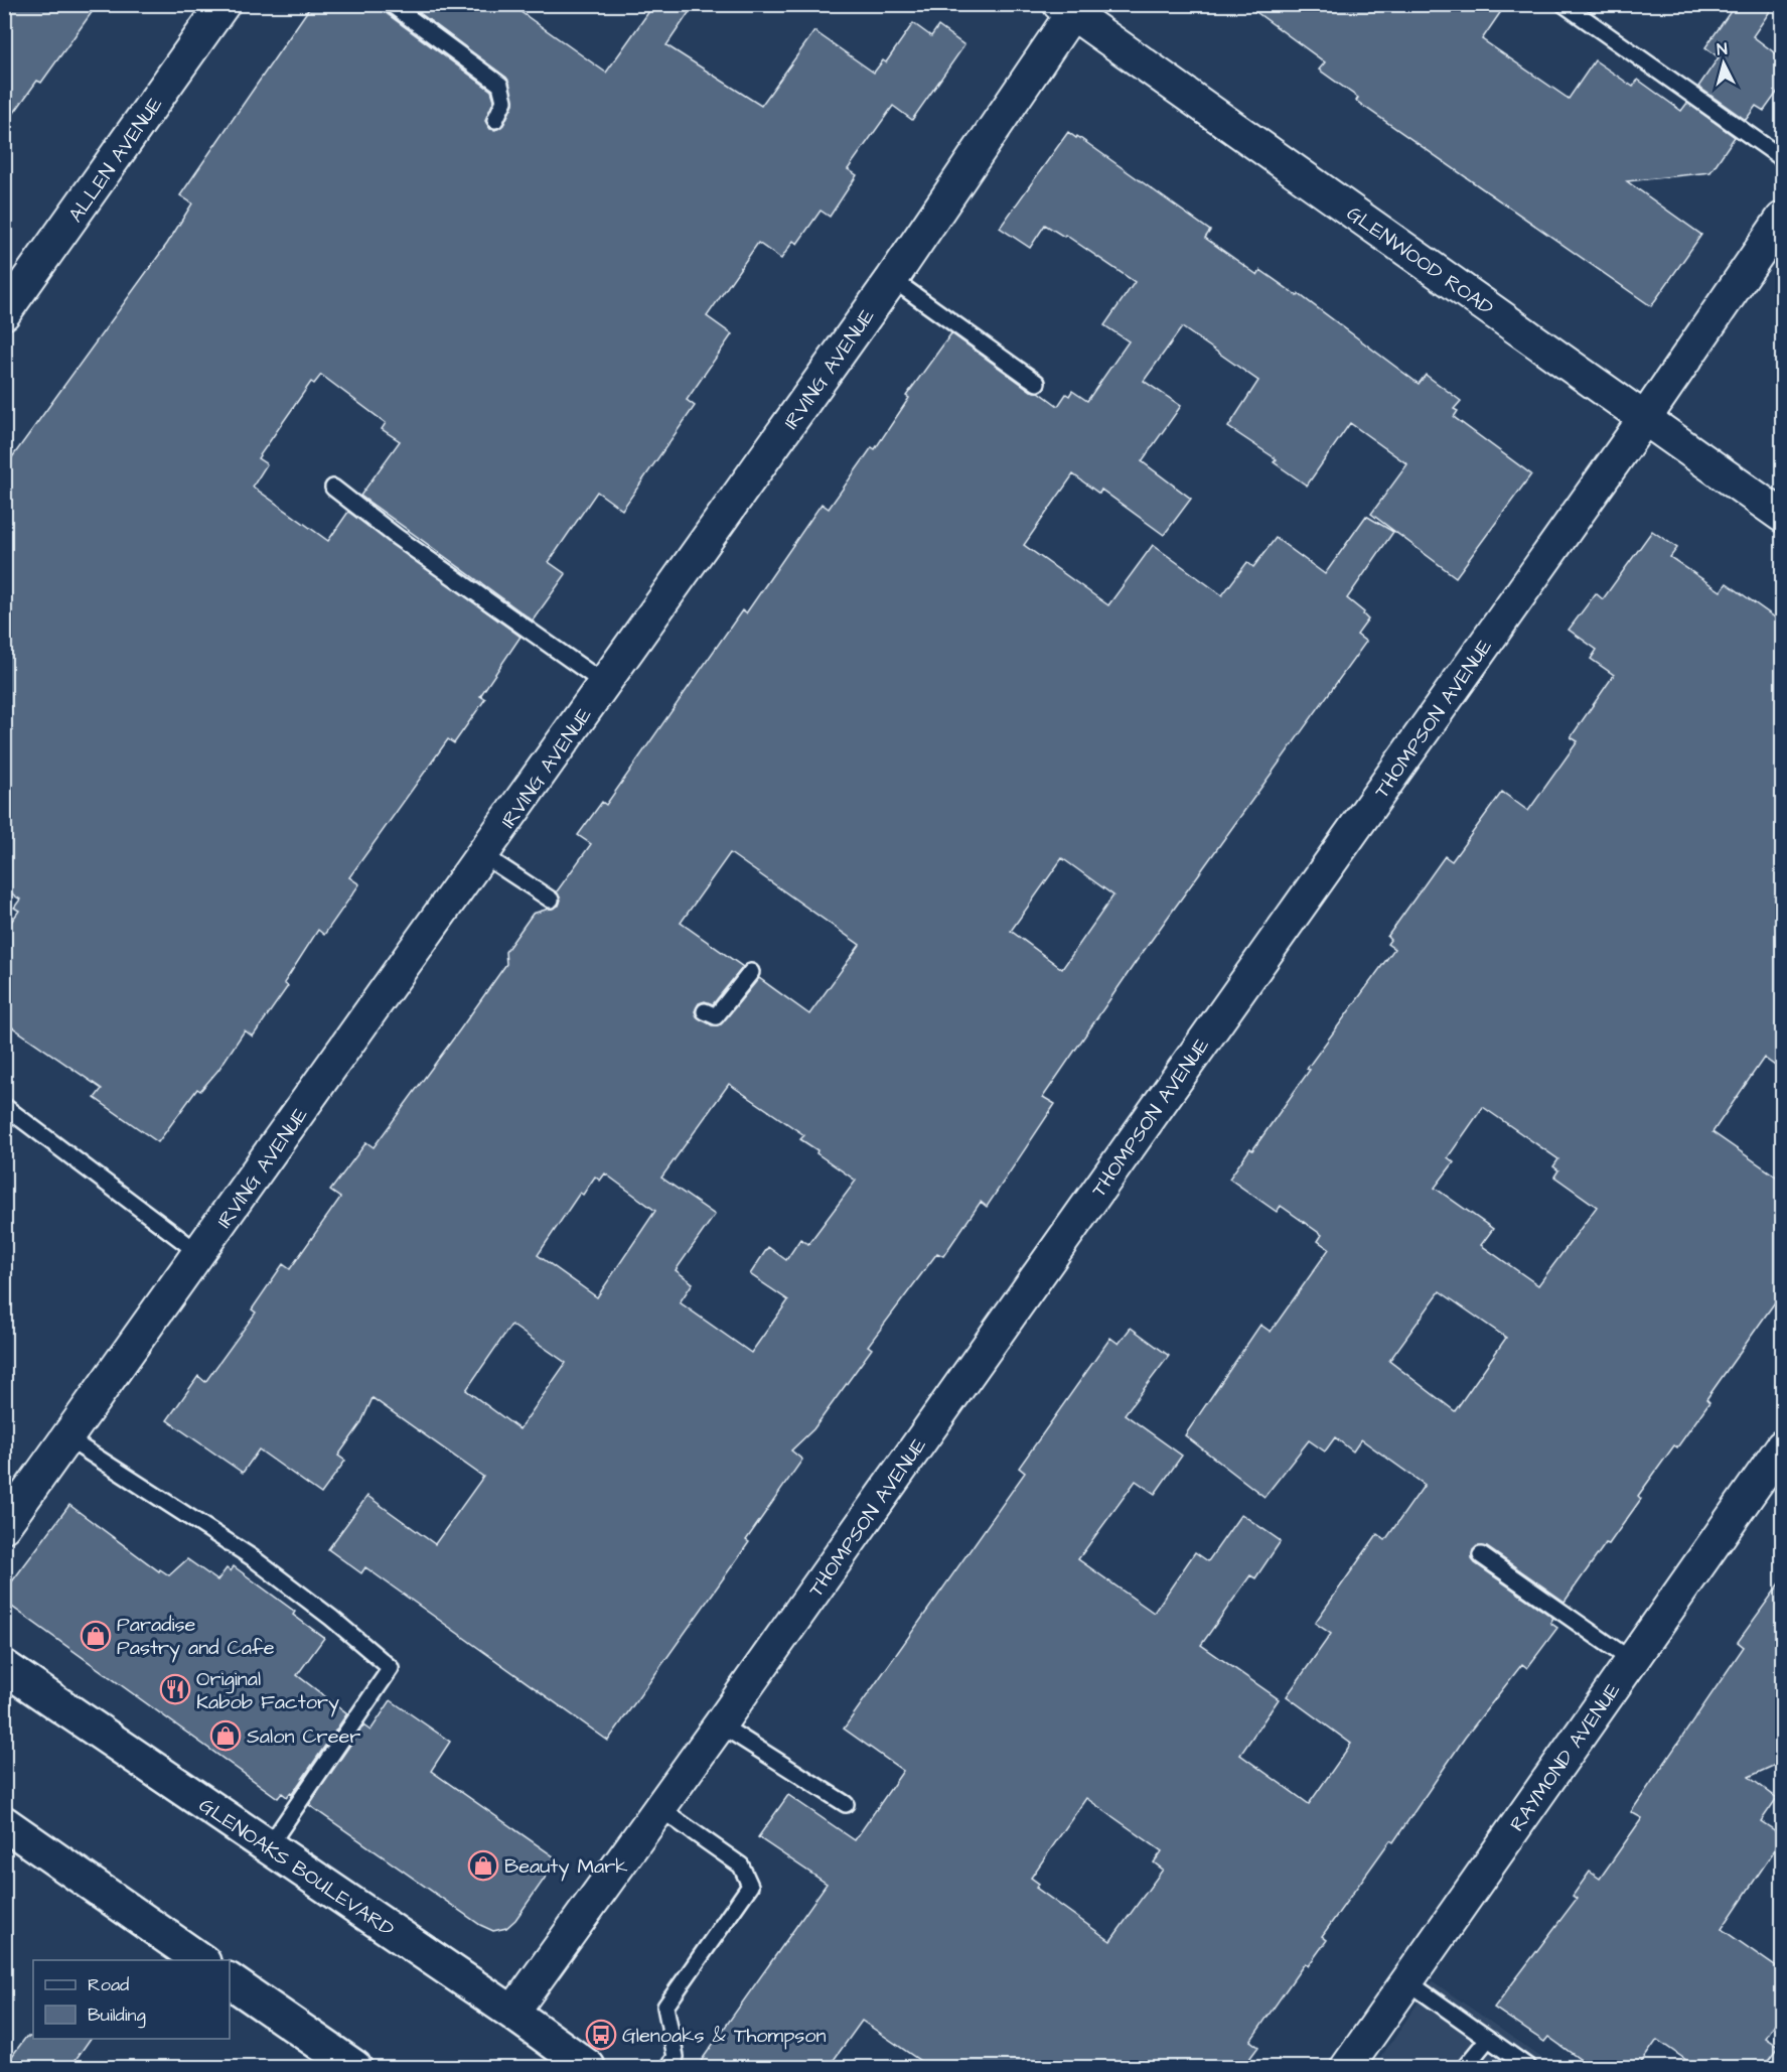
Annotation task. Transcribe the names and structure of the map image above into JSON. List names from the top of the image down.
{
  "streets": {
    "main road": ["GLENOAKS BOULEVARD"],
    "street": [
      "ALLEN AVENUE",
      "GLENWOOD ROAD",
      "IRVING AVENUE",
      "THOMPSON AVENUE",
      "RAYMOND AVENUE"
    ]
  },
  "crossings": [
    ["GLENWOOD ROAD", "IRVING AVENUE"],
    ["GLENWOOD ROAD", "THOMPSON AVENUE"],
    ["THOMPSON AVENUE", "GLENOAKS BOULEVARD"]
  ],
  "places": {
    "shop": ["Paradise Pastry and Cafe", "Salon Creer", "Beauty Mark"],
    "restaurant": ["Original Kabob Factory"],
    "bus stop": ["Glenoaks & Thompson"]
  },
  "legend": ["Road", "Building"],
  "north": "top"
}
